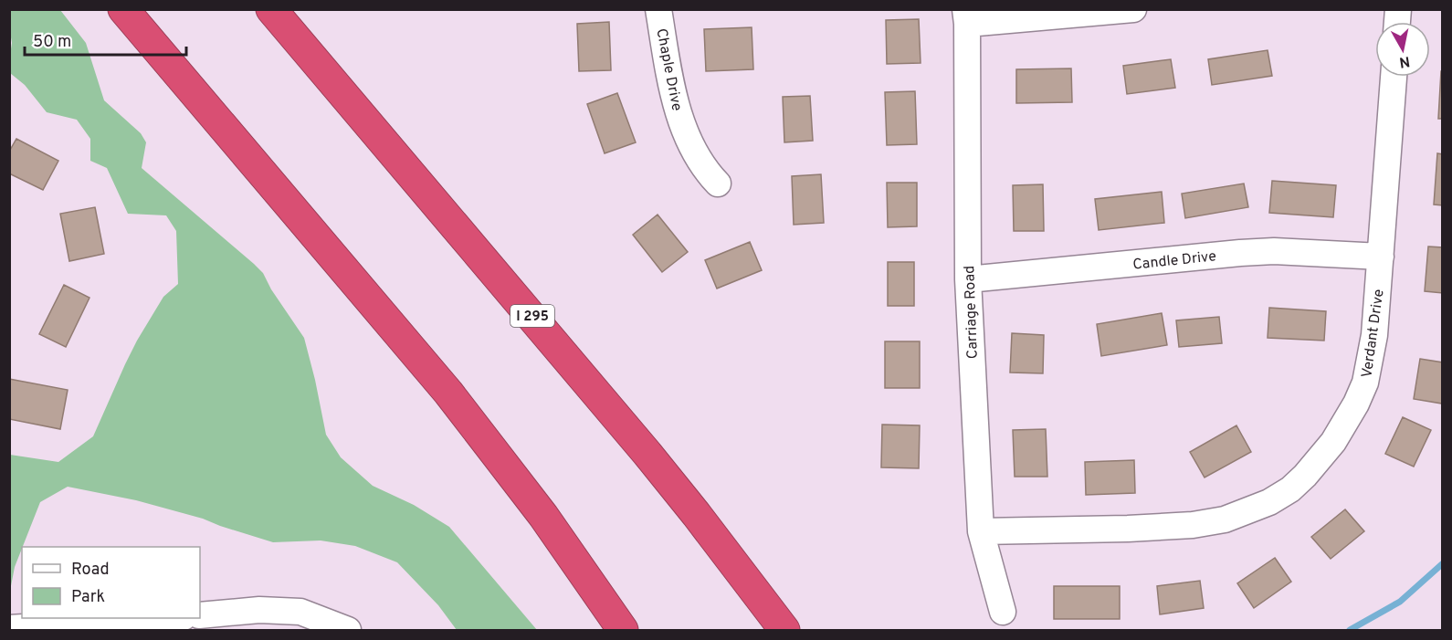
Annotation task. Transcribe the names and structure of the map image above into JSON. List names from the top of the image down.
{
  "streets": {
    "highway": ["I 295"],
    "street": [
      "Chaple Drive",
      "Candle Drive",
      "Carriage Road",
      "Verdant Drive"
    ]
  },
  "crossings": [
    ["Candle Drive", "Carriage Road"],
    ["Candle Drive", "Verdant Drive"],
    ["Carriage Road", "Verdant Drive"]
  ],
  "legend": ["Road", "Park"],
  "scale_bar": "50 m",
  "north": "bottom"
}
